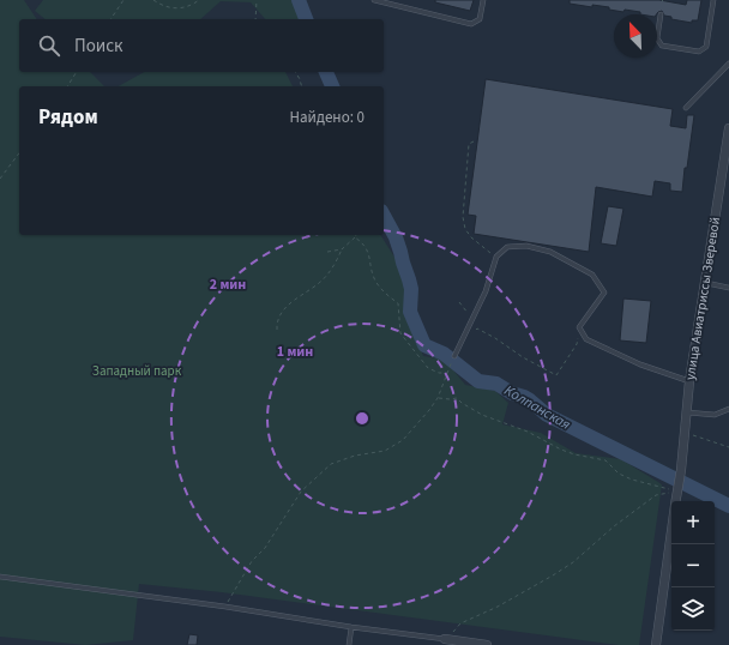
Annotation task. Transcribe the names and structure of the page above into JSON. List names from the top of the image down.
{
  "streets": {
    "street": ["улица Авиатриссы Зверевой"]
  },
  "water": ["Колпанская"],
  "parks": ["Западный парк"],
  "north": "top left",
  "page": {
    "search": "Поиск",
    "heading": ["Рядом", "Найдено: 0"],
    "map_buttons": ["+", "−"]
  },
  "rings": ["2 мин", "1 мин"]
}
